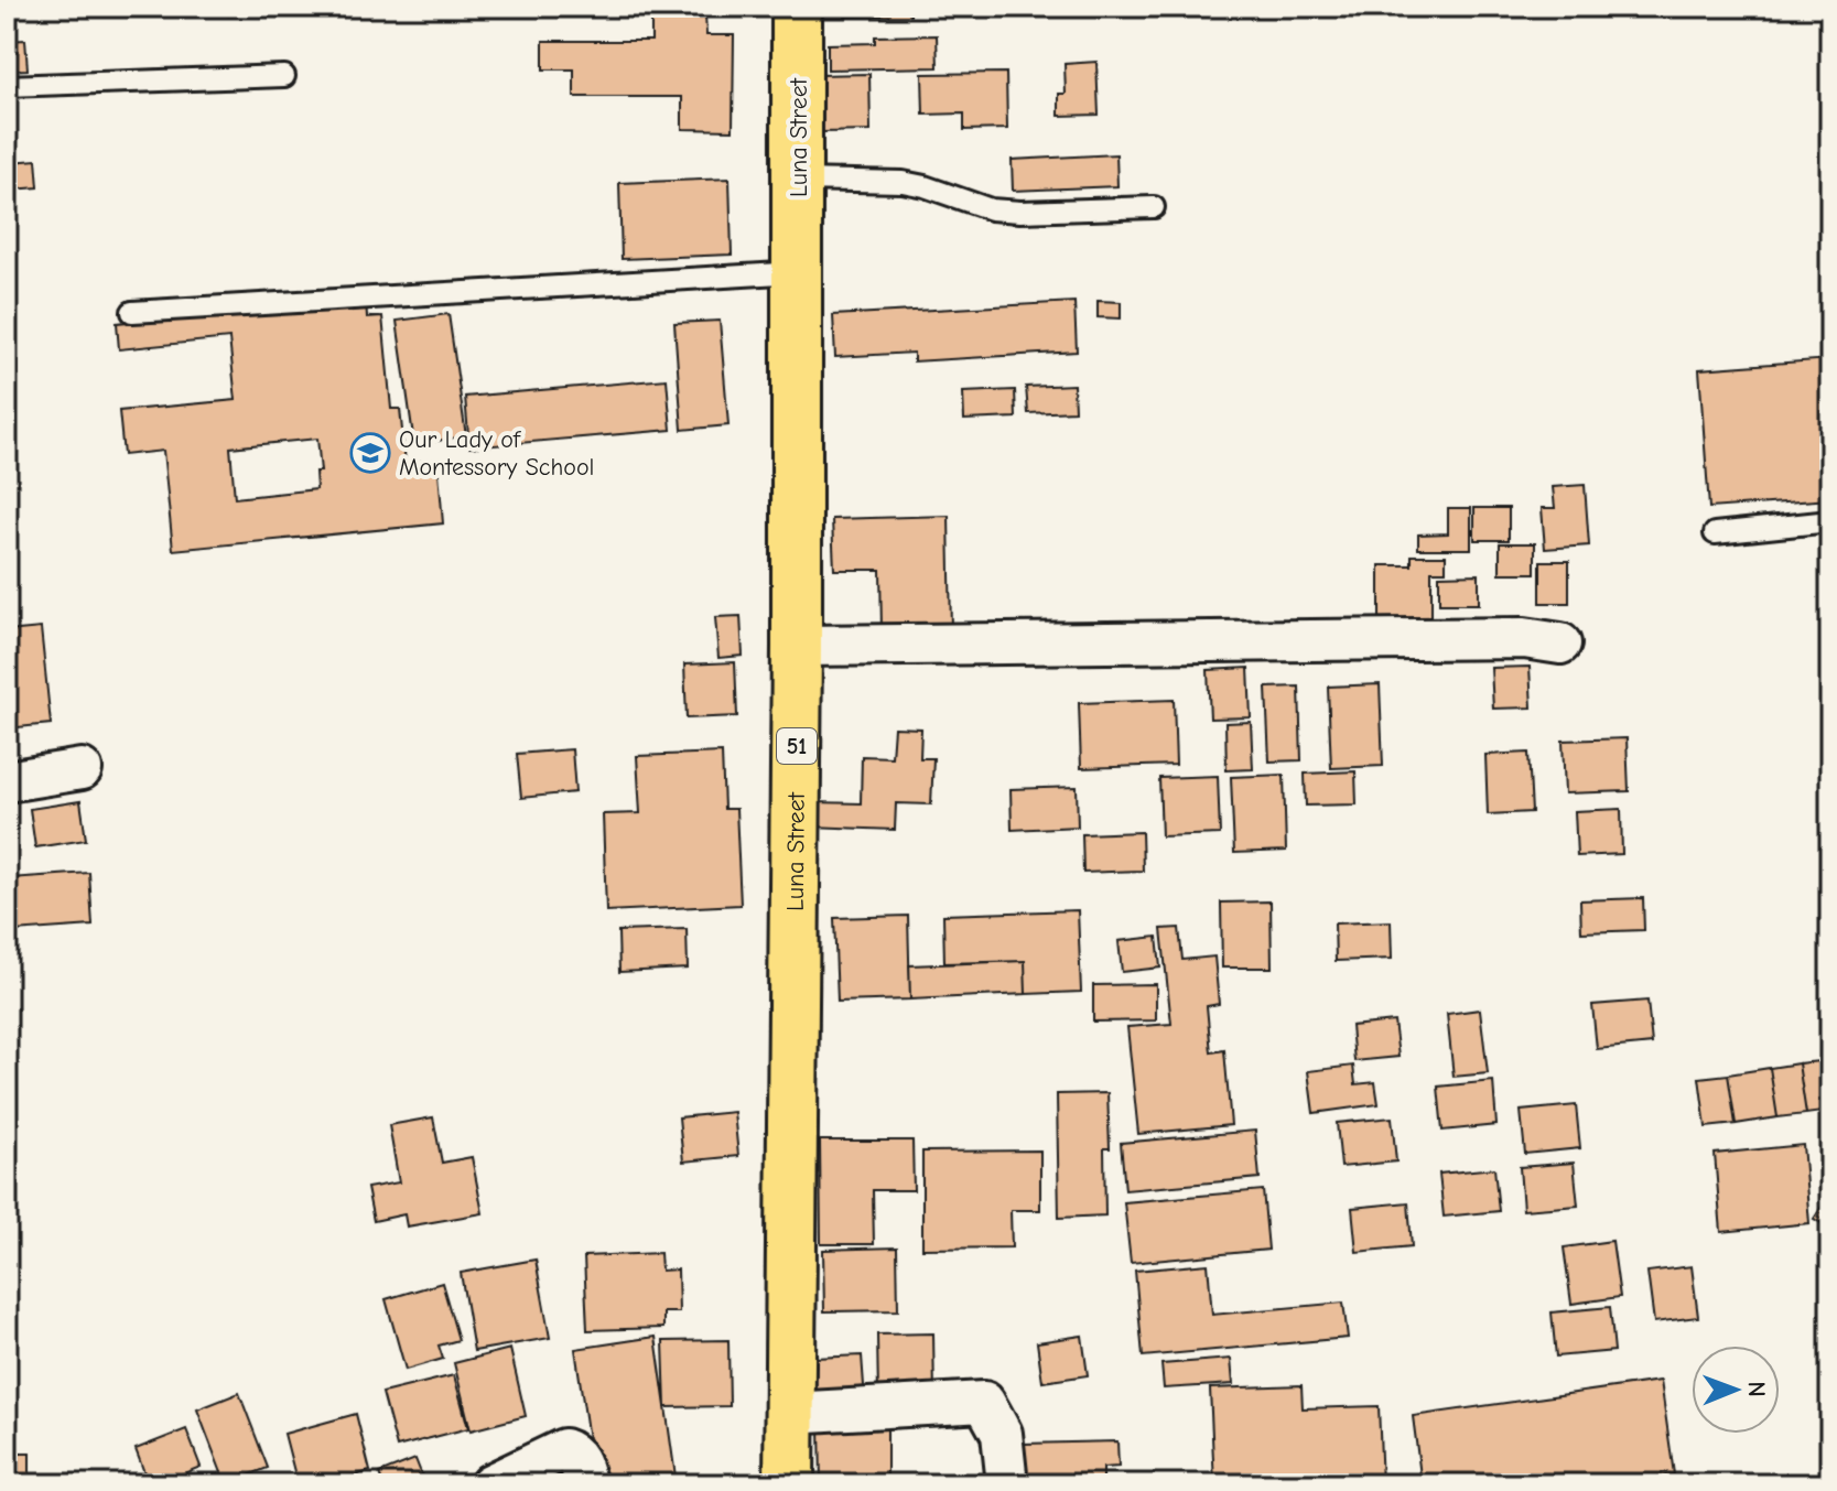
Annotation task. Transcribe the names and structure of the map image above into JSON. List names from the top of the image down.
{
  "streets": {
    "main road": ["Luna Street", "51"]
  },
  "places": {
    "school or university": ["Our Lady of Montessory School"]
  },
  "north": "right"
}
